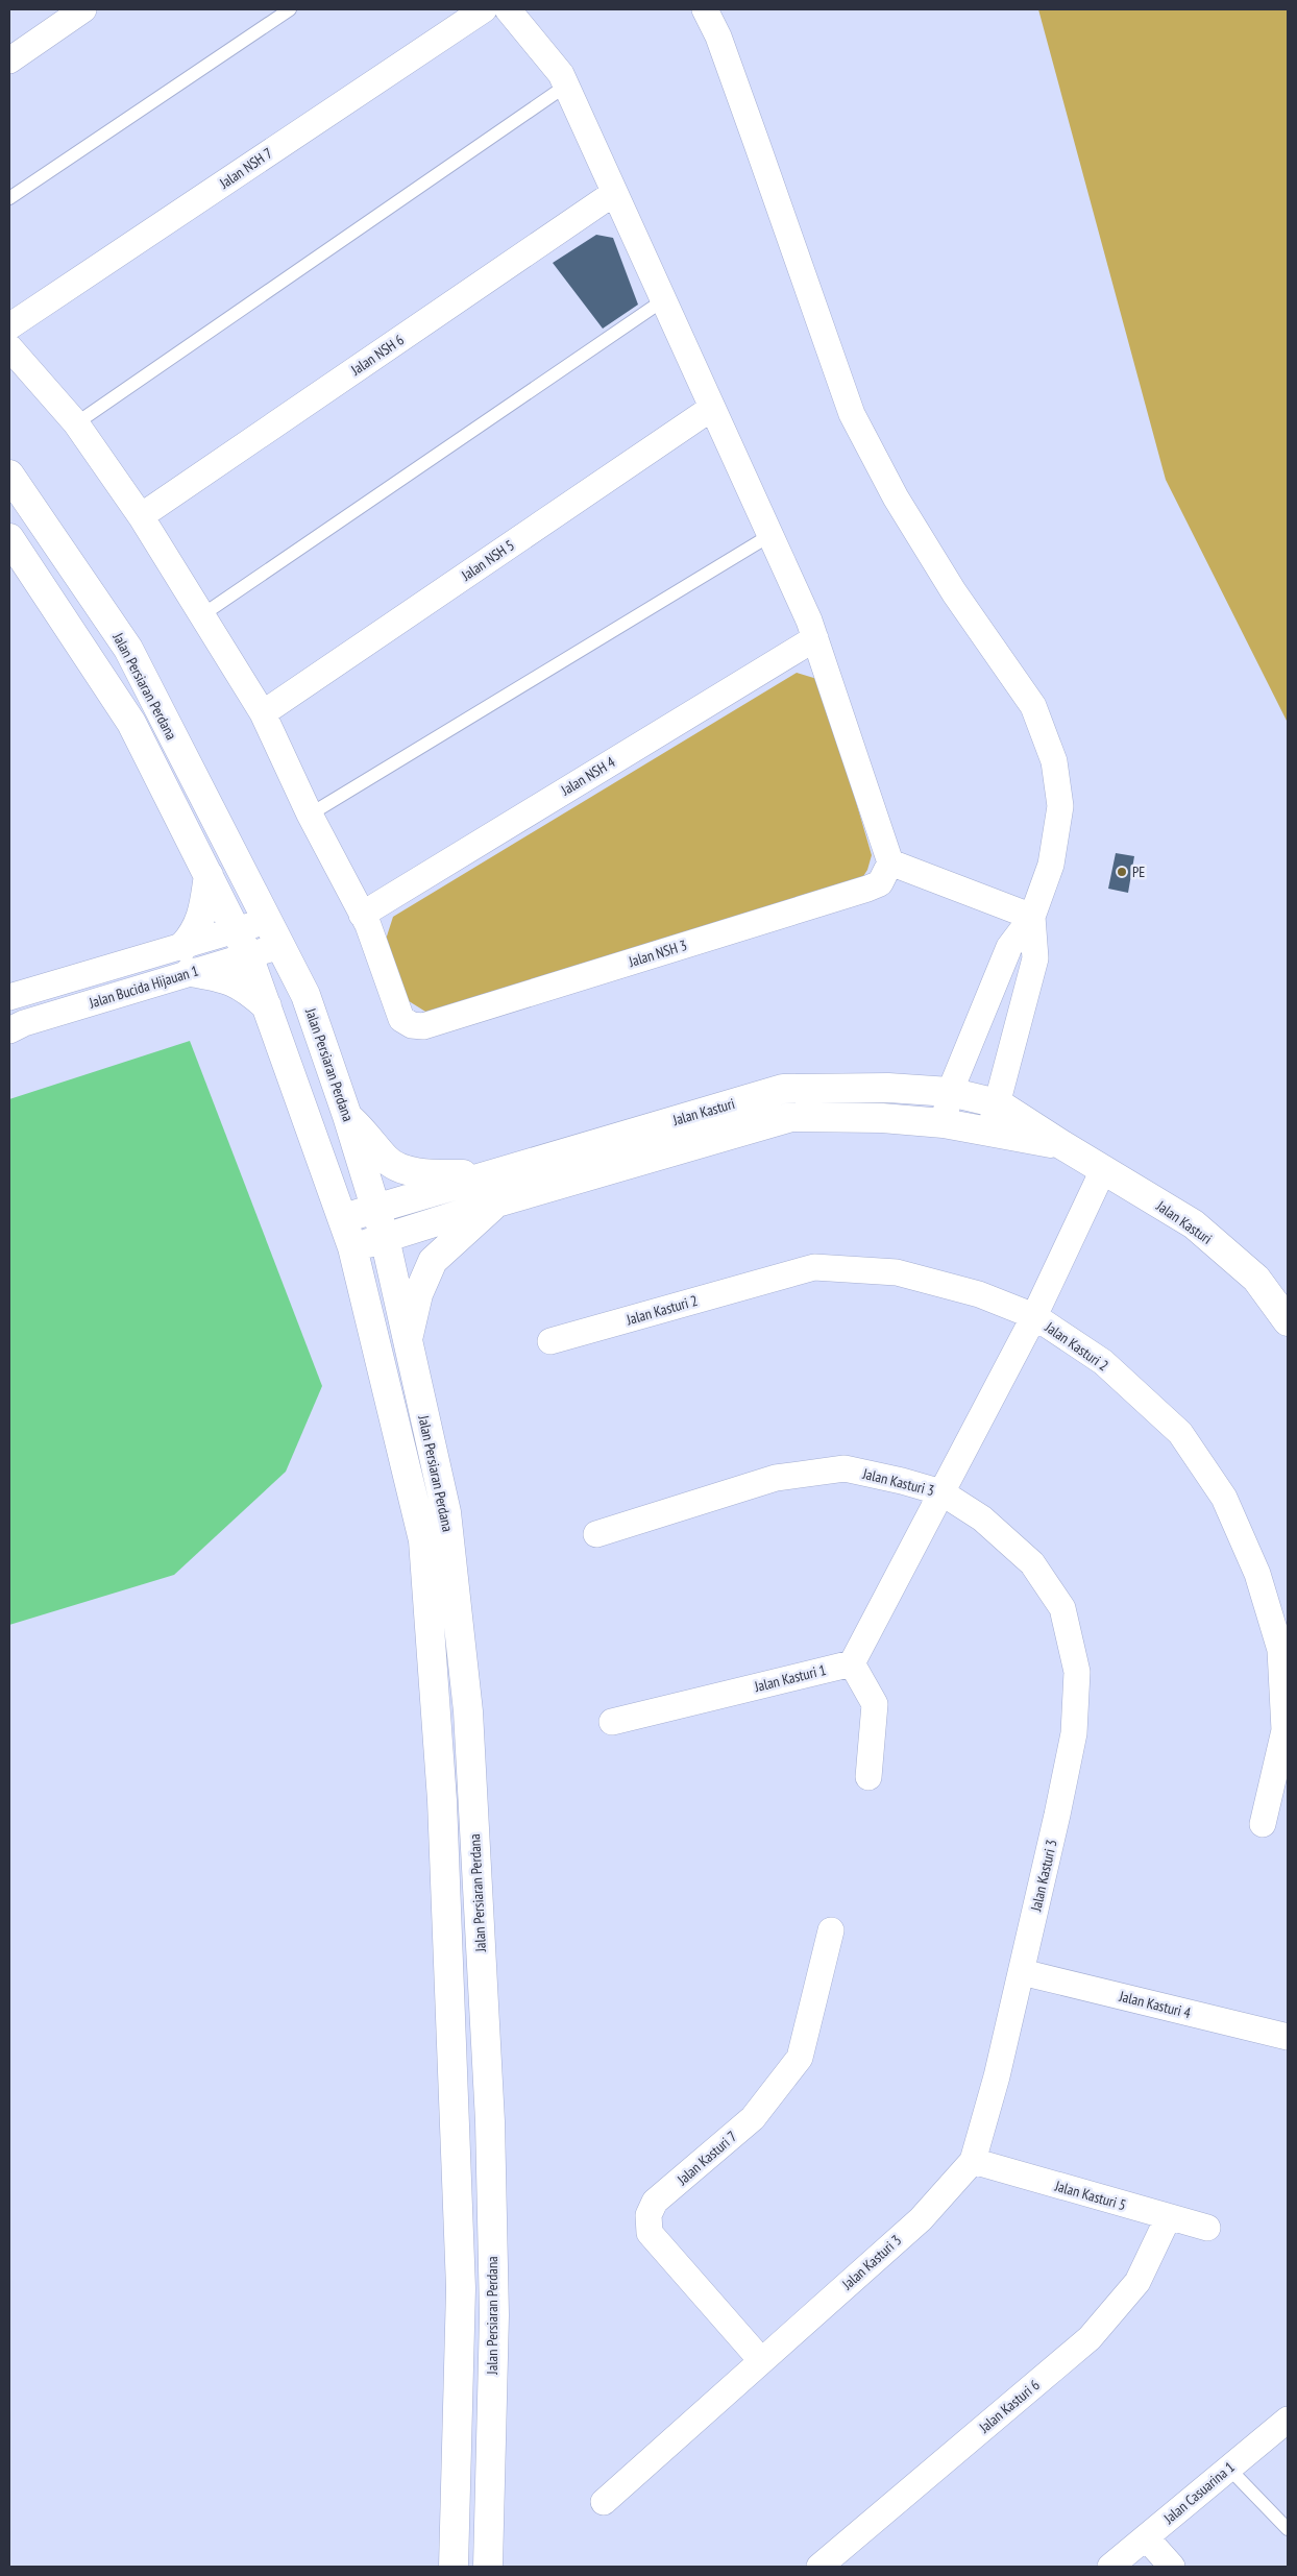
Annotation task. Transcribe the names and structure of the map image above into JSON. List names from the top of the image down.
{
  "streets": {
    "main road": ["Jalan Persiaran Perdana", "Jalan Kasturi"],
    "street": [
      "Jalan NSH 7",
      "Jalan NSH 6",
      "Jalan NSH 5",
      "Jalan NSH 4",
      "Jalan NSH 3",
      "Jalan Bucida Hijauan 1",
      "Jalan Kasturi 2",
      "Jalan Kasturi 3",
      "Jalan Kasturi 1",
      "Jalan Kasturi 4",
      "Jalan Kasturi 7",
      "Jalan Kasturi 5",
      "Jalan Kasturi 6",
      "Jalan Casuarina 1"
    ]
  },
  "crossings": [
    ["Jalan Persiaran Perdana", "Jalan Bucida Hijauan 1"],
    ["Jalan Persiaran Perdana", "Jalan Kasturi"],
    ["Jalan NSH 4", "Jalan NSH 3"],
    ["Jalan Kasturi 3", "Jalan Kasturi 4"],
    ["Jalan Kasturi 3", "Jalan Kasturi 7"],
    ["Jalan Kasturi 3", "Jalan Kasturi 5"],
    ["Jalan Kasturi 5", "Jalan Kasturi 6"]
  ],
  "places": ["PE"]
}
